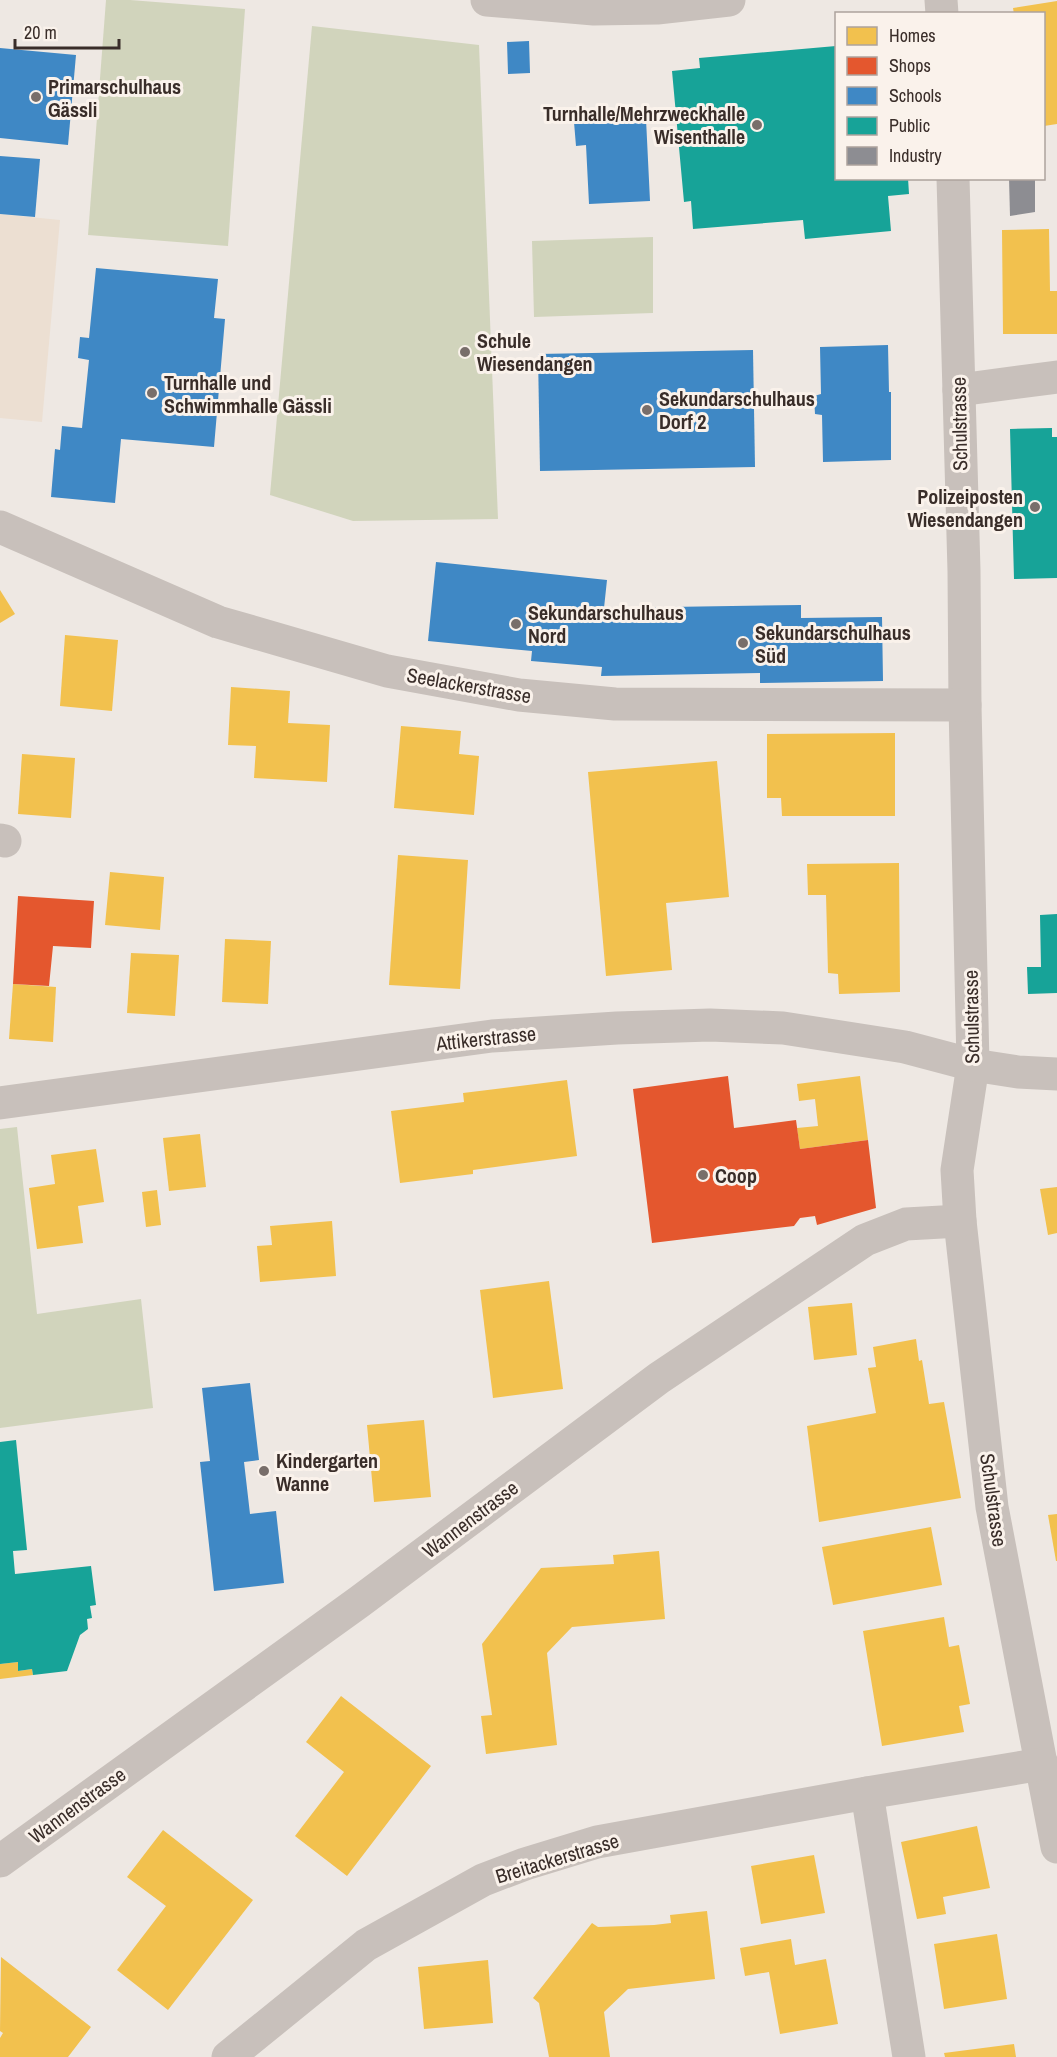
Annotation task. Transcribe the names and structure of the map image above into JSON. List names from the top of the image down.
{
  "streets": {
    "street": [
      "Schulstrasse",
      "Seelackerstrasse",
      "Attikerstrasse",
      "Wannenstrasse",
      "Breitackerstrasse"
    ]
  },
  "crossings": [
    ["Schulstrasse", "Seelackerstrasse"],
    ["Schulstrasse", "Attikerstrasse"],
    ["Schulstrasse", "Wannenstrasse"],
    ["Schulstrasse", "Breitackerstrasse"]
  ],
  "places": [
    "Primarschulhaus Gässli",
    "Turnhalle/Mehrzweckhalle Wisenthalle",
    "Schule Wiesendangen",
    "Turnhalle und Schwimmhalle Gässli",
    "Sekundarschulhaus Dorf 2",
    "Polizeiposten Wiesendangen",
    "Sekundarschulhaus Nord",
    "Sekundarschulhaus Süd",
    "Coop",
    "Kindergarten Wanne"
  ],
  "legend": [
    "Homes",
    "Shops",
    "Schools",
    "Public",
    "Industry"
  ],
  "scale_bar": "20 m"
}
